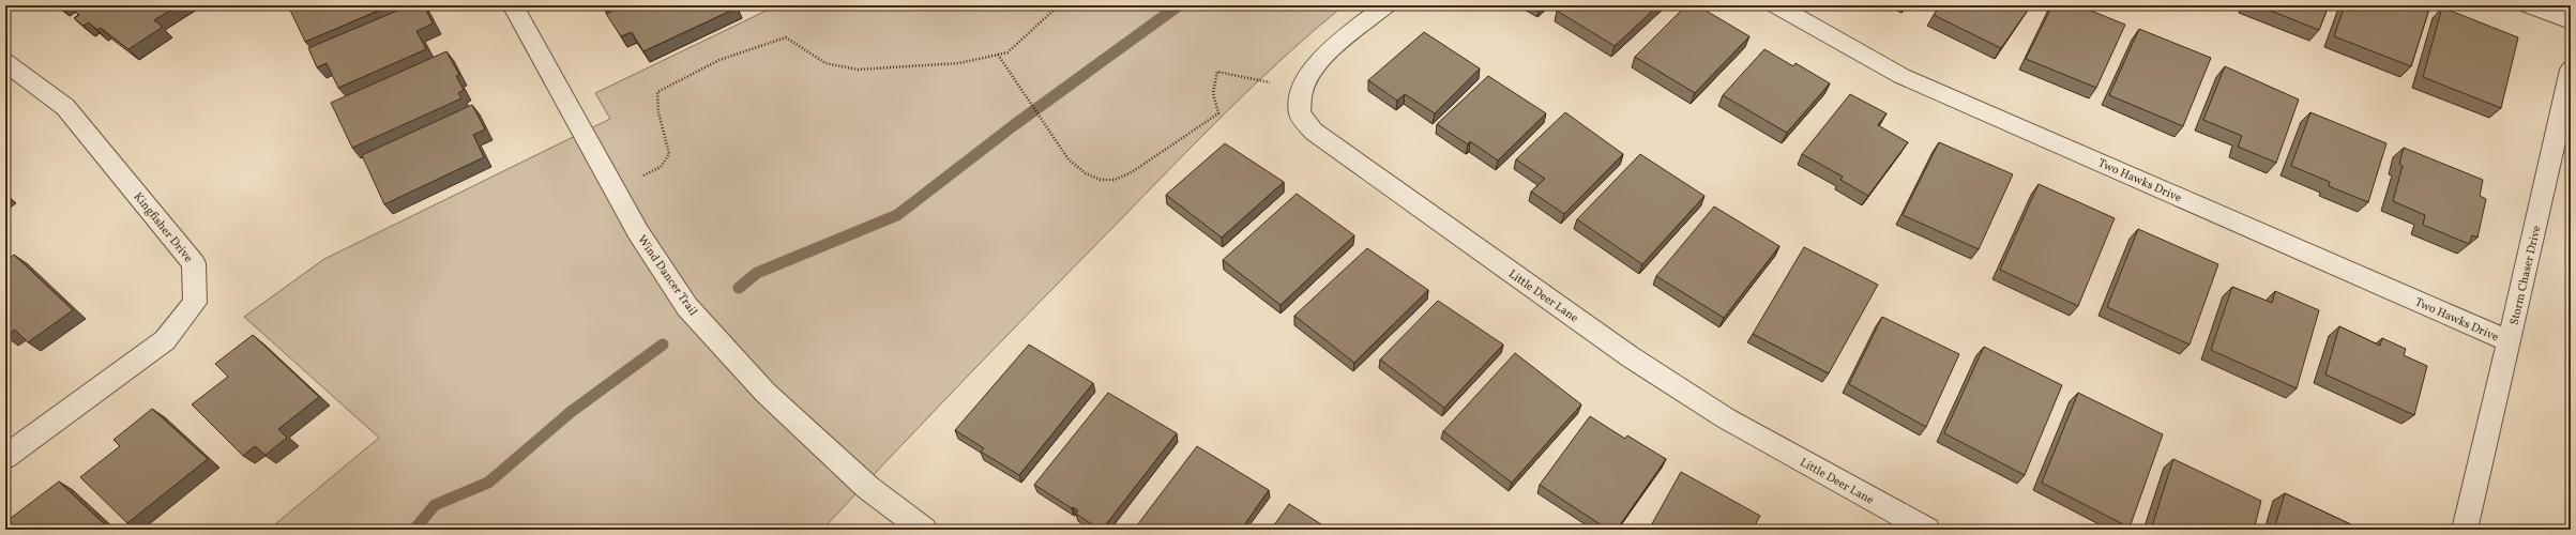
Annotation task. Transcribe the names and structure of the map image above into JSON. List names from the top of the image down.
{
  "streets": {
    "street": [
      "Two Hawks Drive",
      "Kingfisher Drive",
      "Wind Dancer Trail",
      "Storm Chaser Drive",
      "Little Deer Lane"
    ]
  },
  "crossings": [
    ["Two Hawks Drive", "Storm Chaser Drive"]
  ]
}
